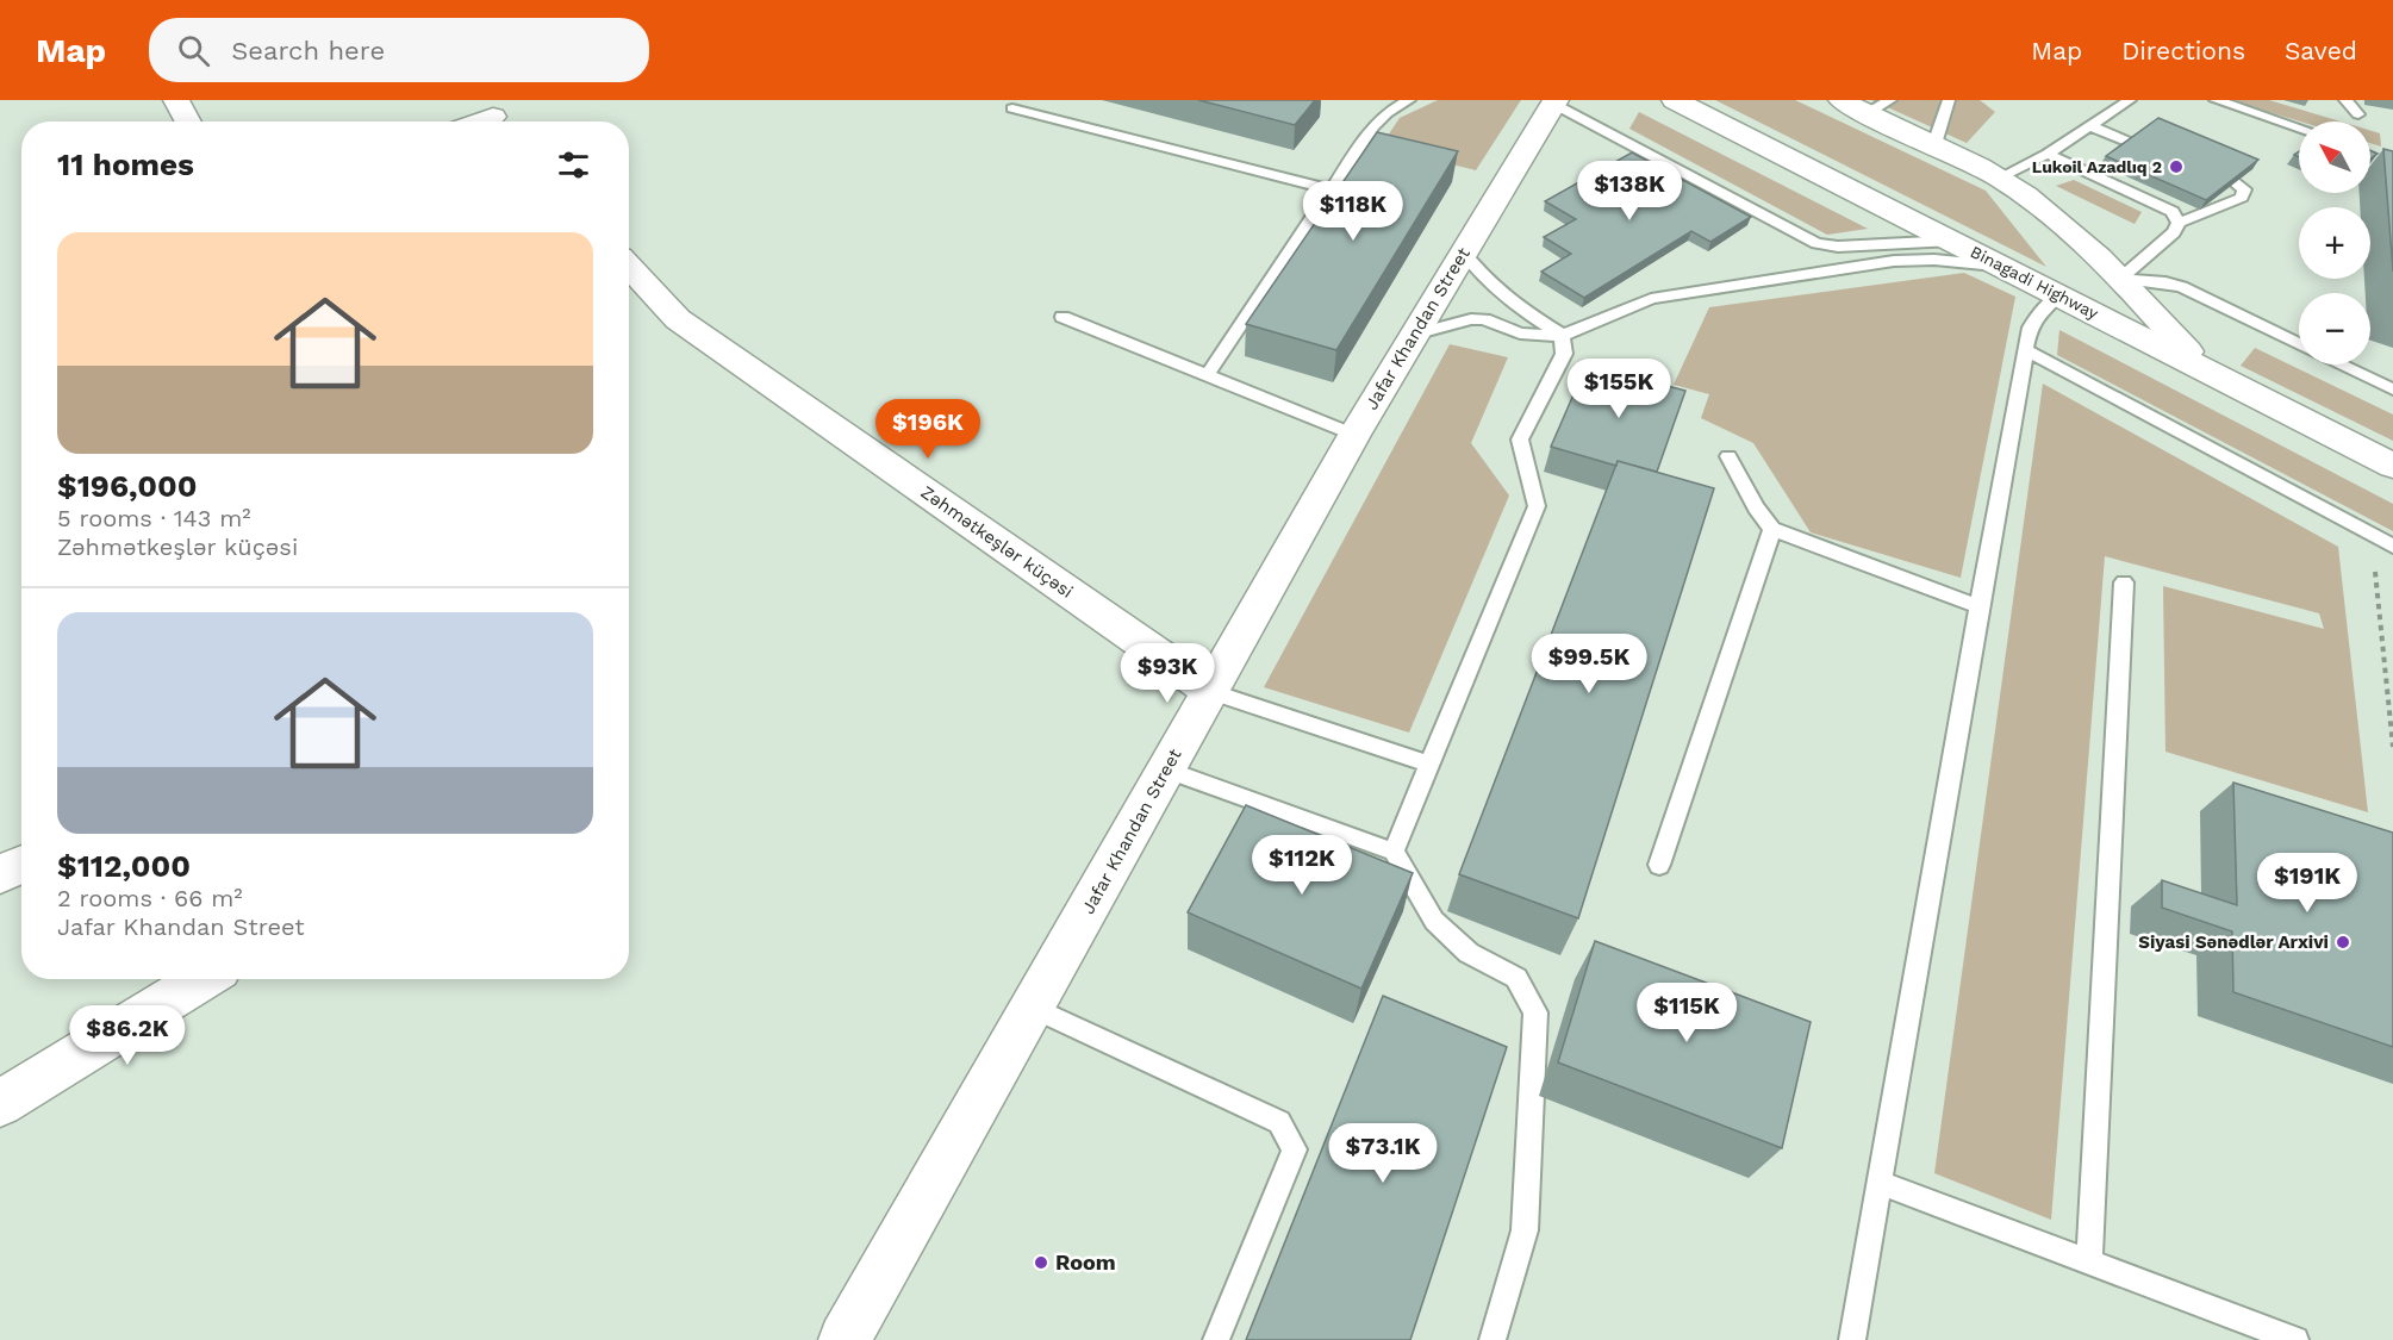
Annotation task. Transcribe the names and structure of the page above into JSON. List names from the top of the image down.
{
  "streets": {
    "street": ["Binagadi Highway", "Jafar Khandan Street", "Zəhmətkeşlər küçəsi"]
  },
  "crossings": [
    ["Jafar Khandan Street", "Zəhmətkeşlər küçəsi"]
  ],
  "places": ["Lukoil Azadlıq 2", "Siyasi Sənədlər Arxivi", "Room"],
  "north": "top left",
  "page": {
    "header": "Map",
    "search": "Search here",
    "nav": ["Map", "Directions", "Saved"],
    "map_buttons": ["+", "−"],
    "heading": "11 homes",
    "price": [
      "$138K",
      "$118K",
      "$155K",
      "$196K",
      "$99.5K",
      "$93K",
      "$112K",
      "$191K",
      "$115K",
      "$86.2K",
      "$73.1K"
    ],
    "list": [
      {
        "name": "$196,000",
        "note": "5 rooms · 143 m² · Zəhmətkeşlər küçəsi"
      },
      {
        "name": "$112,000",
        "note": "2 rooms · 66 m² · Jafar Khandan Street"
      }
    ]
  }
}
